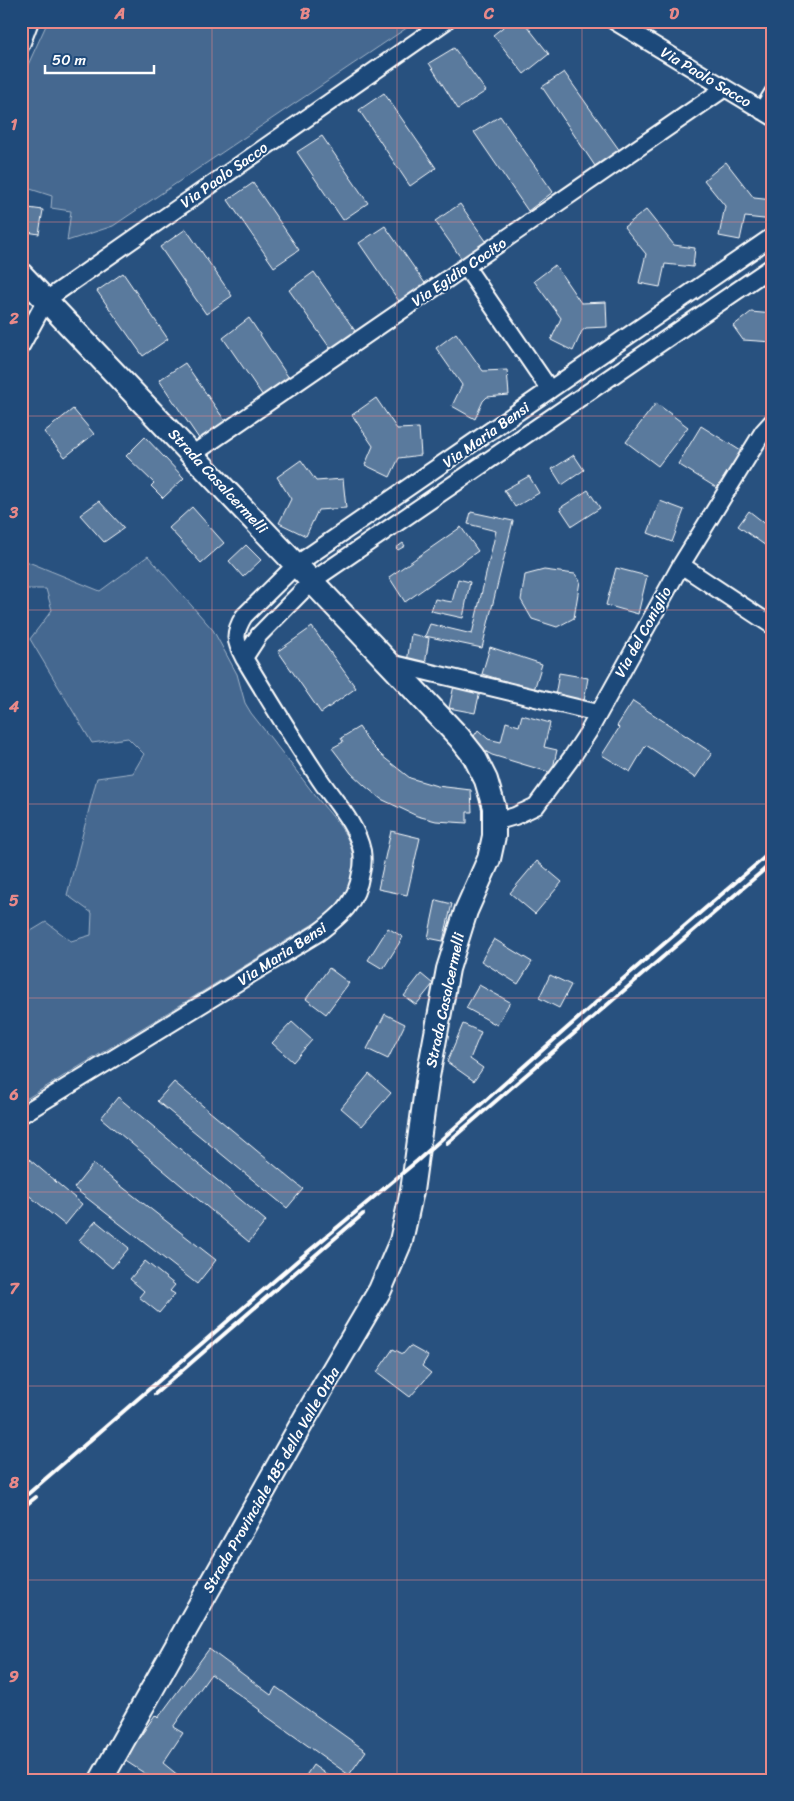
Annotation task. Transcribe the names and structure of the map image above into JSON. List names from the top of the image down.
{
  "streets": {
    "main road": ["Strada Casalcermelli", "Strada Provinciale 185 della Valle Orba"],
    "street": [
      "Via Paolo Sacco",
      "Via Egidio Cocito",
      "Via Maria Bensi",
      "Via del Coniglio"
    ]
  },
  "crossings": [
    ["Via Paolo Sacco", "Via Egidio Cocito"],
    ["Via Paolo Sacco", "Strada Casalcermelli"],
    ["Via Egidio Cocito", "Strada Casalcermelli"],
    ["Via Maria Bensi", "Strada Casalcermelli"],
    ["Strada Casalcermelli", "Via del Coniglio"],
    ["Strada Casalcermelli", "Strada Provinciale 185 della Valle Orba"]
  ],
  "scale_bar": "50 m",
  "grid": {
    "columns": [
      "A",
      "B",
      "C",
      "D"
    ],
    "rows": [
      "1",
      "2",
      "3",
      "4",
      "5",
      "6",
      "7",
      "8",
      "9"
    ]
  }
}
